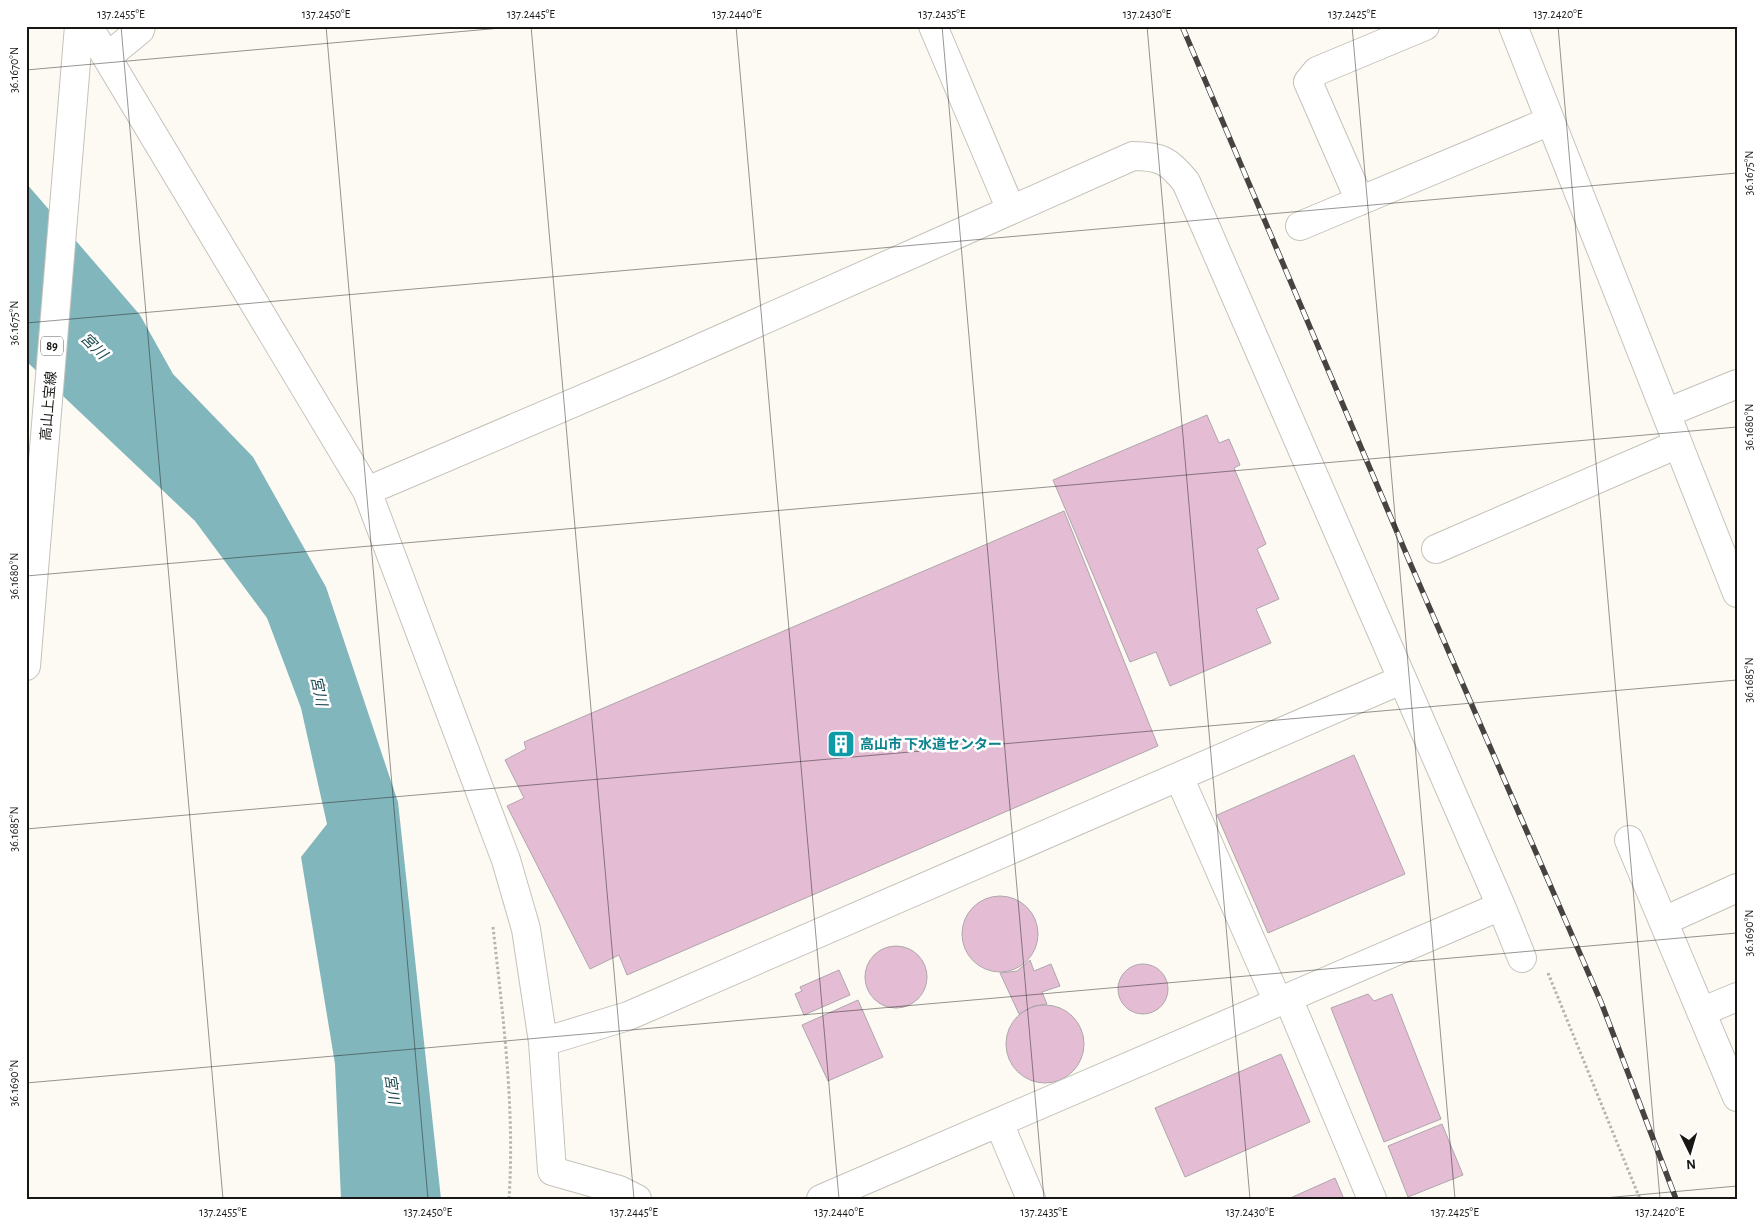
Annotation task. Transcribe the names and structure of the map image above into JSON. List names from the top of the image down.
{
  "streets": {
    "street": ["89", "高山上宝線"]
  },
  "water": ["宮川"],
  "places": {
    "building": ["高山市 下水道センター"]
  },
  "north": "bottom",
  "coordinates": [
    "137.2455°E",
    "137.2450°E",
    "137.2445°E",
    "137.2440°E",
    "137.2435°E",
    "137.2430°E",
    "137.2425°E",
    "137.2420°E",
    "36.1670°N",
    "36.1675°N",
    "36.1680°N",
    "36.1685°N",
    "36.1690°N"
  ]
}
